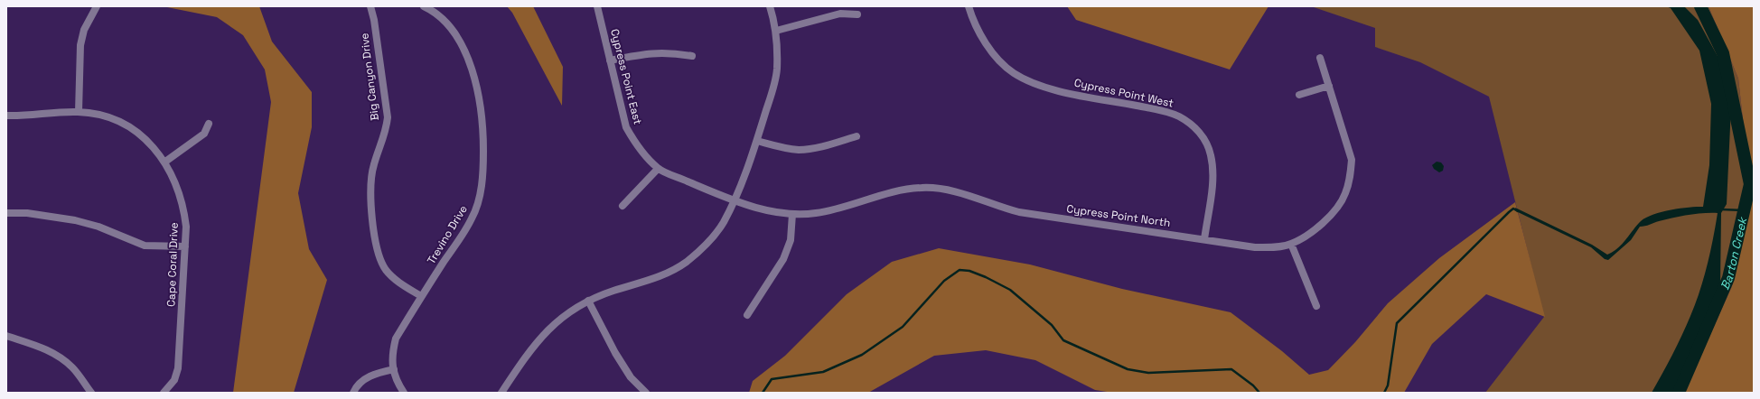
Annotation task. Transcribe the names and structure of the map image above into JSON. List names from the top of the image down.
{
  "streets": {
    "street": [
      "Big Canyon Drive",
      "Cypress Point East",
      "Cypress Point West",
      "Cypress Point North",
      "Trevino Drive",
      "Cape Coral Drive"
    ]
  },
  "crossings": [
    ["Big Canyon Drive", "Trevino Drive"],
    ["Cypress Point East", "Cypress Point North"],
    ["Cypress Point West", "Cypress Point North"]
  ],
  "water": ["Barton Creek"]
}
